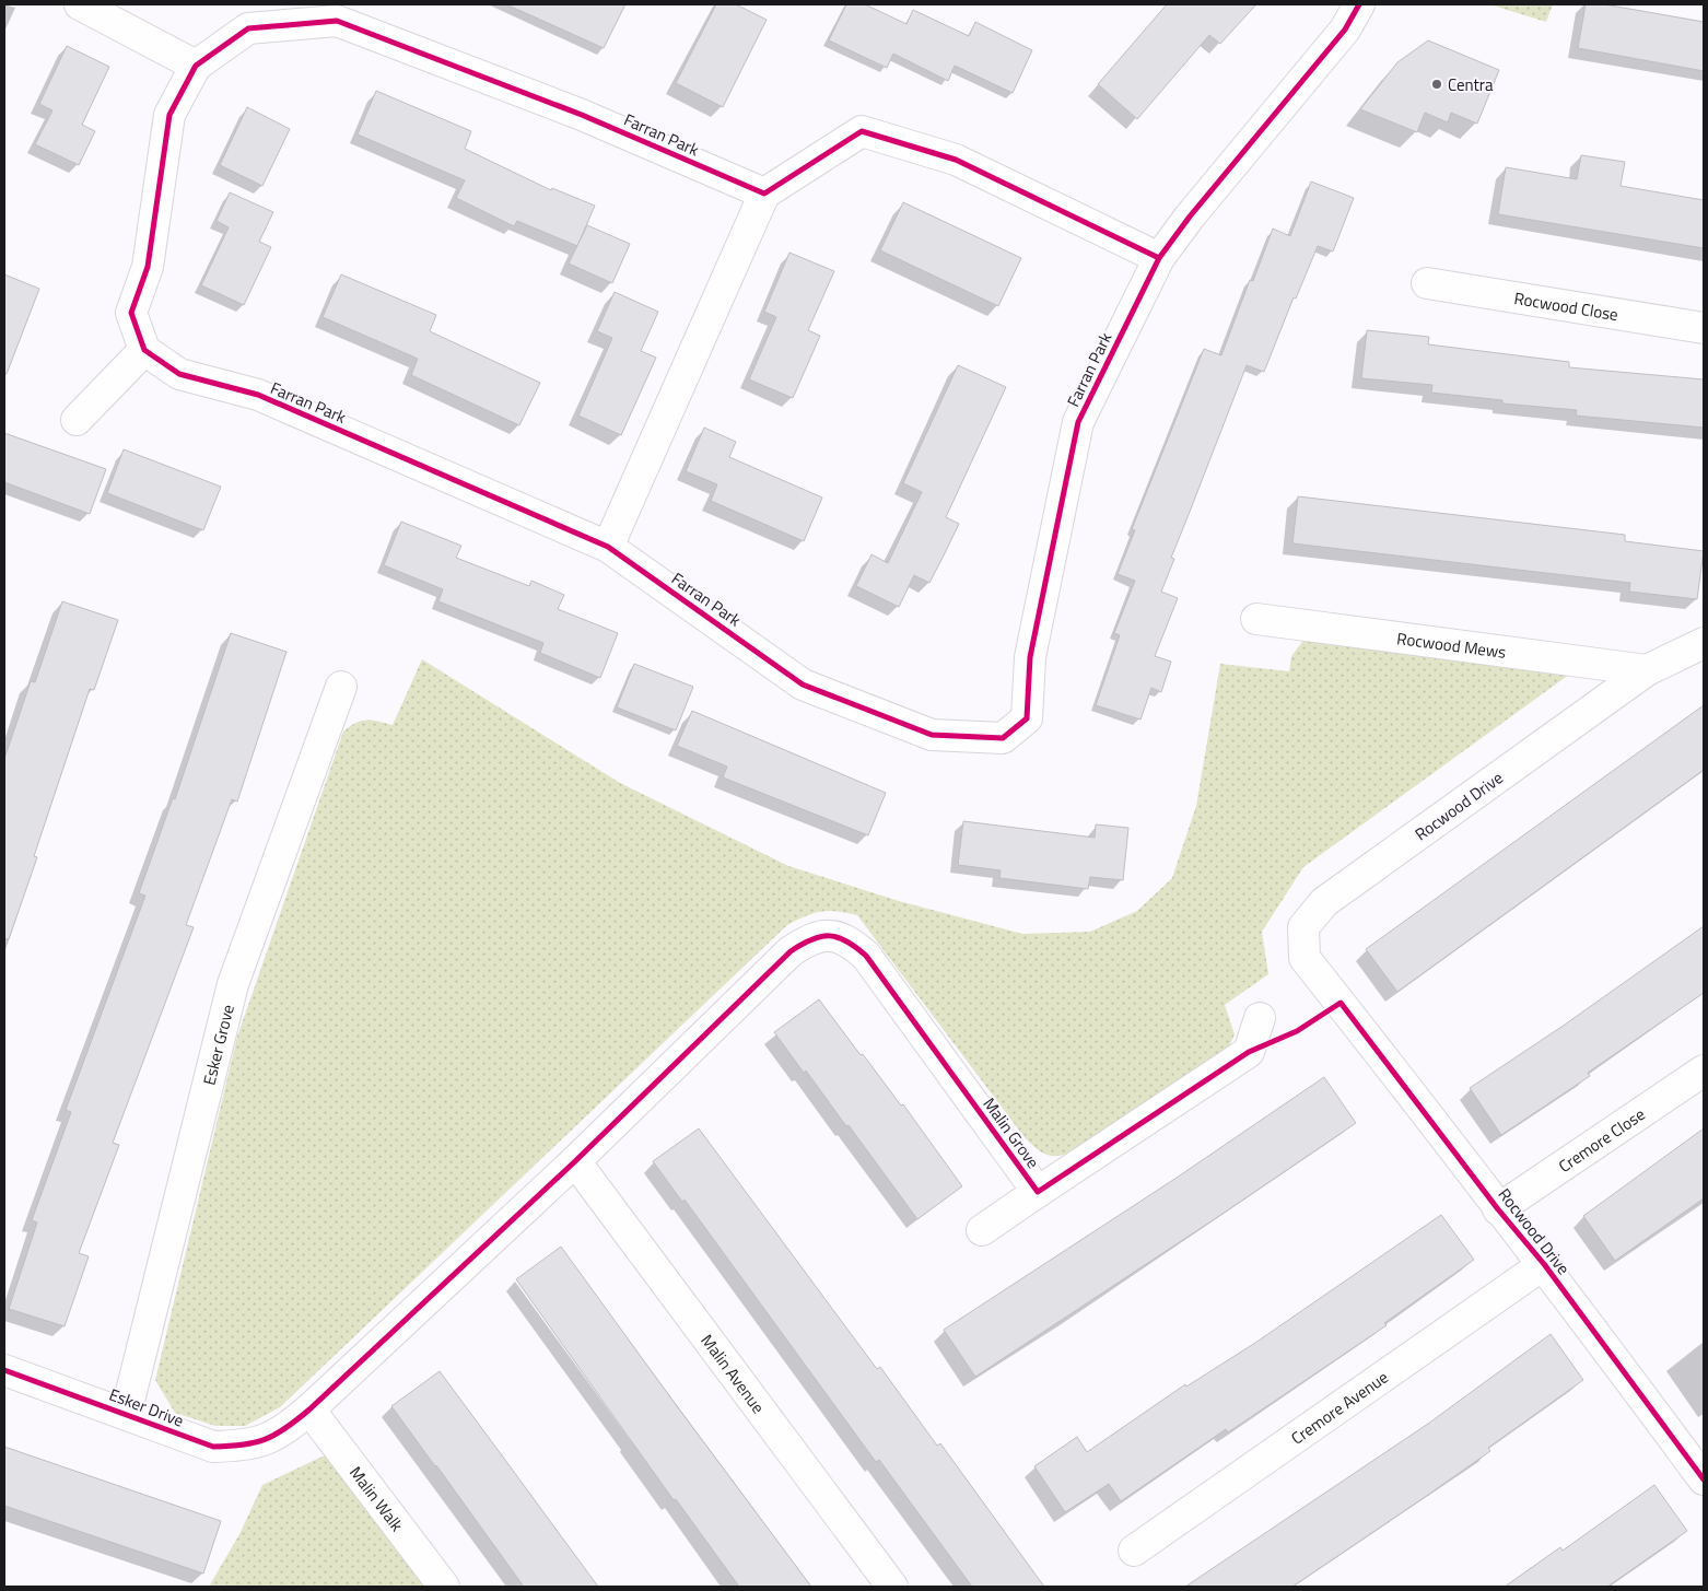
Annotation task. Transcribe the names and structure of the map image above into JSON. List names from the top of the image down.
{
  "streets": {
    "street": [
      "Farran Park",
      "Rocwood Close",
      "Rocwood Mews",
      "Rocwood Drive",
      "Esker Grove",
      "Malin Grove",
      "Cremore Close",
      "Malin Avenue",
      "Esker Drive",
      "Cremore Avenue",
      "Malin Walk"
    ]
  },
  "crossings": [
    ["Rocwood Mews", "Rocwood Drive"],
    ["Rocwood Drive", "Cremore Close"],
    ["Rocwood Drive", "Cremore Avenue"],
    ["Esker Grove", "Esker Drive"],
    ["Malin Grove", "Malin Avenue"],
    ["Esker Drive", "Malin Walk"]
  ],
  "places": ["Centra"]
}
